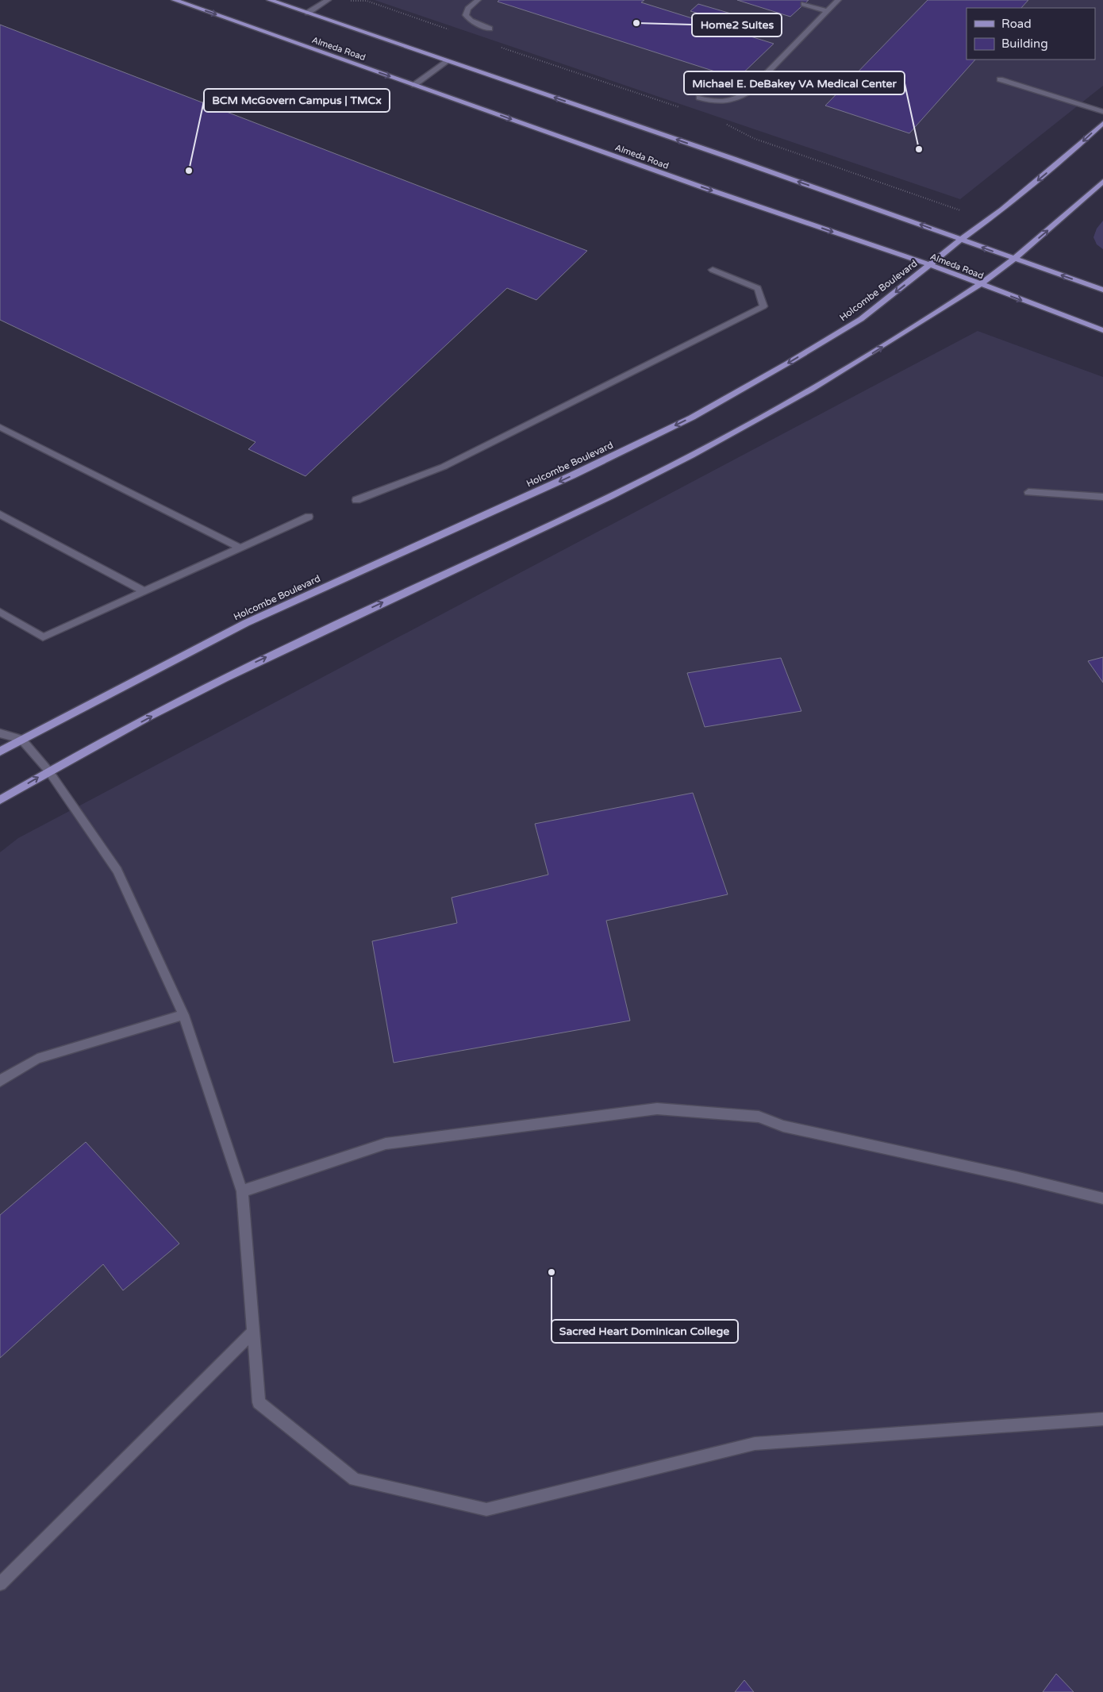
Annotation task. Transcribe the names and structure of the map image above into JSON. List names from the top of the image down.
{
  "streets": {
    "main road": ["Almeda Road", "Holcombe Boulevard"]
  },
  "crossings": [
    ["Almeda Road", "Holcombe Boulevard"]
  ],
  "places": [
    "Home2 Suites",
    "Michael E. DeBakey VA Medical Center",
    "BCM McGovern Campus | TMCx",
    "Sacred Heart Dominican College"
  ],
  "legend": ["Road", "Building"]
}
